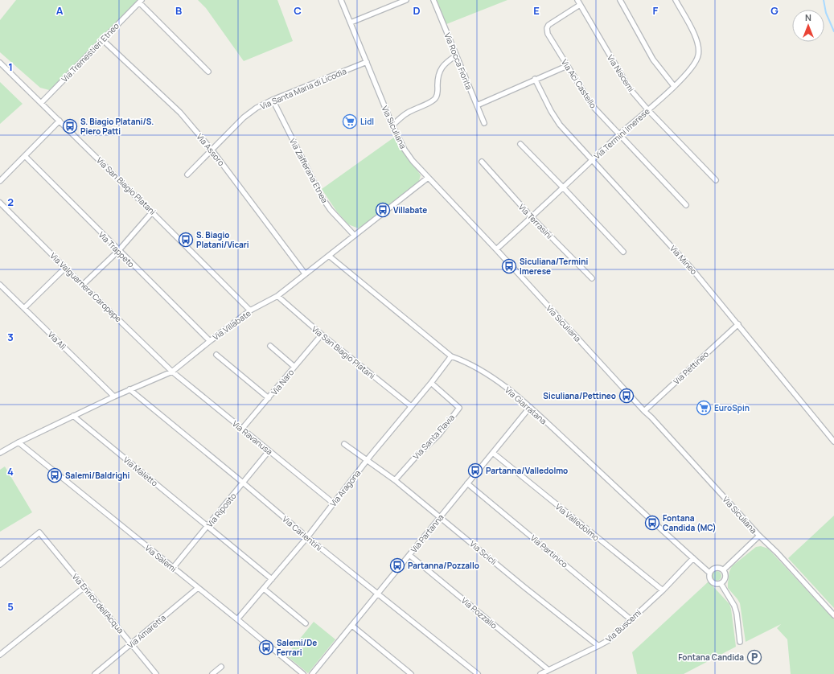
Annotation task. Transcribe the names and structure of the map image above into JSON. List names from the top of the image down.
{
  "streets": {
    "street": [
      "Via Tremestieri Etneo",
      "Via Rocca Fiorita",
      "Via Niscemi",
      "Via Aci Castello",
      "Via Santa Maria di Licodia",
      "Via Siculiana",
      "Via Termini Imerese",
      "Via Assoro",
      "Via Zafferana Etnea",
      "Via San Biagio Platani",
      "Via Terrasini",
      "Via Trappeto",
      "Via Mineo",
      "Via Valguarnera Caropepe",
      "Via Villabate",
      "Via Alì",
      "Via Pettineo",
      "Via Naro",
      "Via Giarratana",
      "Via Santa Flavia",
      "Via Ravanusa",
      "Via Maletto",
      "Via Aragona",
      "Via Riposto",
      "Via Valledolmo",
      "Via Carlentini",
      "Via Partanna",
      "Via Partinico",
      "Via Scicli",
      "Via Salemi",
      "Via Enrico dell'Acqua",
      "Via Pozzallo",
      "Via Buscemi",
      "Via Amaretta"
    ]
  },
  "crossings": [
    ["Via Tremestieri Etneo", "Via Assoro"],
    ["Via Tremestieri Etneo", "Via San Biagio Platani"],
    ["Via Niscemi", "Via Aci Castello"],
    ["Via Niscemi", "Via Termini Imerese"],
    ["Via Aci Castello", "Via Termini Imerese"],
    ["Via Santa Maria di Licodia", "Via Siculiana"],
    ["Via Santa Maria di Licodia", "Via Assoro"],
    ["Via Santa Maria di Licodia", "Via Zafferana Etnea"],
    ["Via Siculiana", "Via Termini Imerese"],
    ["Via Siculiana", "Via Villabate"],
    ["Via Siculiana", "Via Pettineo"],
    ["Via Termini Imerese", "Via Terrasini"],
    ["Via Termini Imerese", "Via Mineo"],
    ["Via Assoro", "Via Villabate"],
    ["Via Zafferana Etnea", "Via Villabate"],
    ["Via San Biagio Platani", "Via Villabate"],
    ["Via San Biagio Platani", "Via Naro"],
    ["Via San Biagio Platani", "Via Aragona"],
    ["Via Trappeto", "Via Villabate"],
    ["Via Mineo", "Via Pettineo"],
    ["Via Valguarnera Caropepe", "Via Villabate"],
    ["Via Valguarnera Caropepe", "Via Ravanusa"],
    ["Via Villabate", "Via Alì"],
    ["Via Villabate", "Via Giarratana"],
    ["Via Villabate", "Via Ravanusa"],
    ["Via Villabate", "Via Maletto"],
    ["Via Villabate", "Via Carlentini"],
    ["Via Villabate", "Via Salemi"],
    ["Via Naro", "Via Ravanusa"],
    ["Via Giarratana", "Via Aragona"],
    ["Via Giarratana", "Via Partanna"],
    ["Via Giarratana", "Via Buscemi"],
    ["Via Santa Flavia", "Via Aragona"],
    ["Via Santa Flavia", "Via Scicli"],
    ["Via Ravanusa", "Via Aragona"],
    ["Via Ravanusa", "Via Riposto"],
    ["Via Maletto", "Via Aragona"],
    ["Via Maletto", "Via Riposto"],
    ["Via Aragona", "Via Carlentini"],
    ["Via Aragona", "Via Scicli"],
    ["Via Aragona", "Via Salemi"],
    ["Via Riposto", "Via Carlentini"],
    ["Via Riposto", "Via Salemi"],
    ["Via Valledolmo", "Via Partanna"],
    ["Via Valledolmo", "Via Buscemi"],
    ["Via Carlentini", "Via Partanna"],
    ["Via Partanna", "Via Partinico"],
    ["Via Partanna", "Via Scicli"],
    ["Via Partanna", "Via Pozzallo"],
    ["Via Partinico", "Via Buscemi"],
    ["Via Scicli", "Via Buscemi"],
    ["Via Salemi", "Via Amaretta"],
    ["Via Enrico dell'Acqua", "Via Amaretta"],
    ["Via Pozzallo", "Via Buscemi"]
  ],
  "places": {
    "supermarket": ["Lidl", "EuroSpin"],
    "bus stop": [
      "S. Biagio Platani/S. Piero Patti",
      "Villabate",
      "S. Biagio Platani/Vicari",
      "Siculiana/Termini Imerese",
      "Siculiana/Pettineo",
      "Partanna/Valledolmo",
      "Salemi/Baldrighi",
      "Fontana Candida (MC)",
      "Partanna/Pozzallo",
      "Salemi/De Ferrari"
    ],
    "parking": ["Fontana Candida"]
  },
  "north": "top",
  "grid": {
    "columns": [
      "A",
      "B",
      "C",
      "D",
      "E",
      "F",
      "G"
    ],
    "rows": [
      "1",
      "2",
      "3",
      "4",
      "5"
    ]
  }
}
